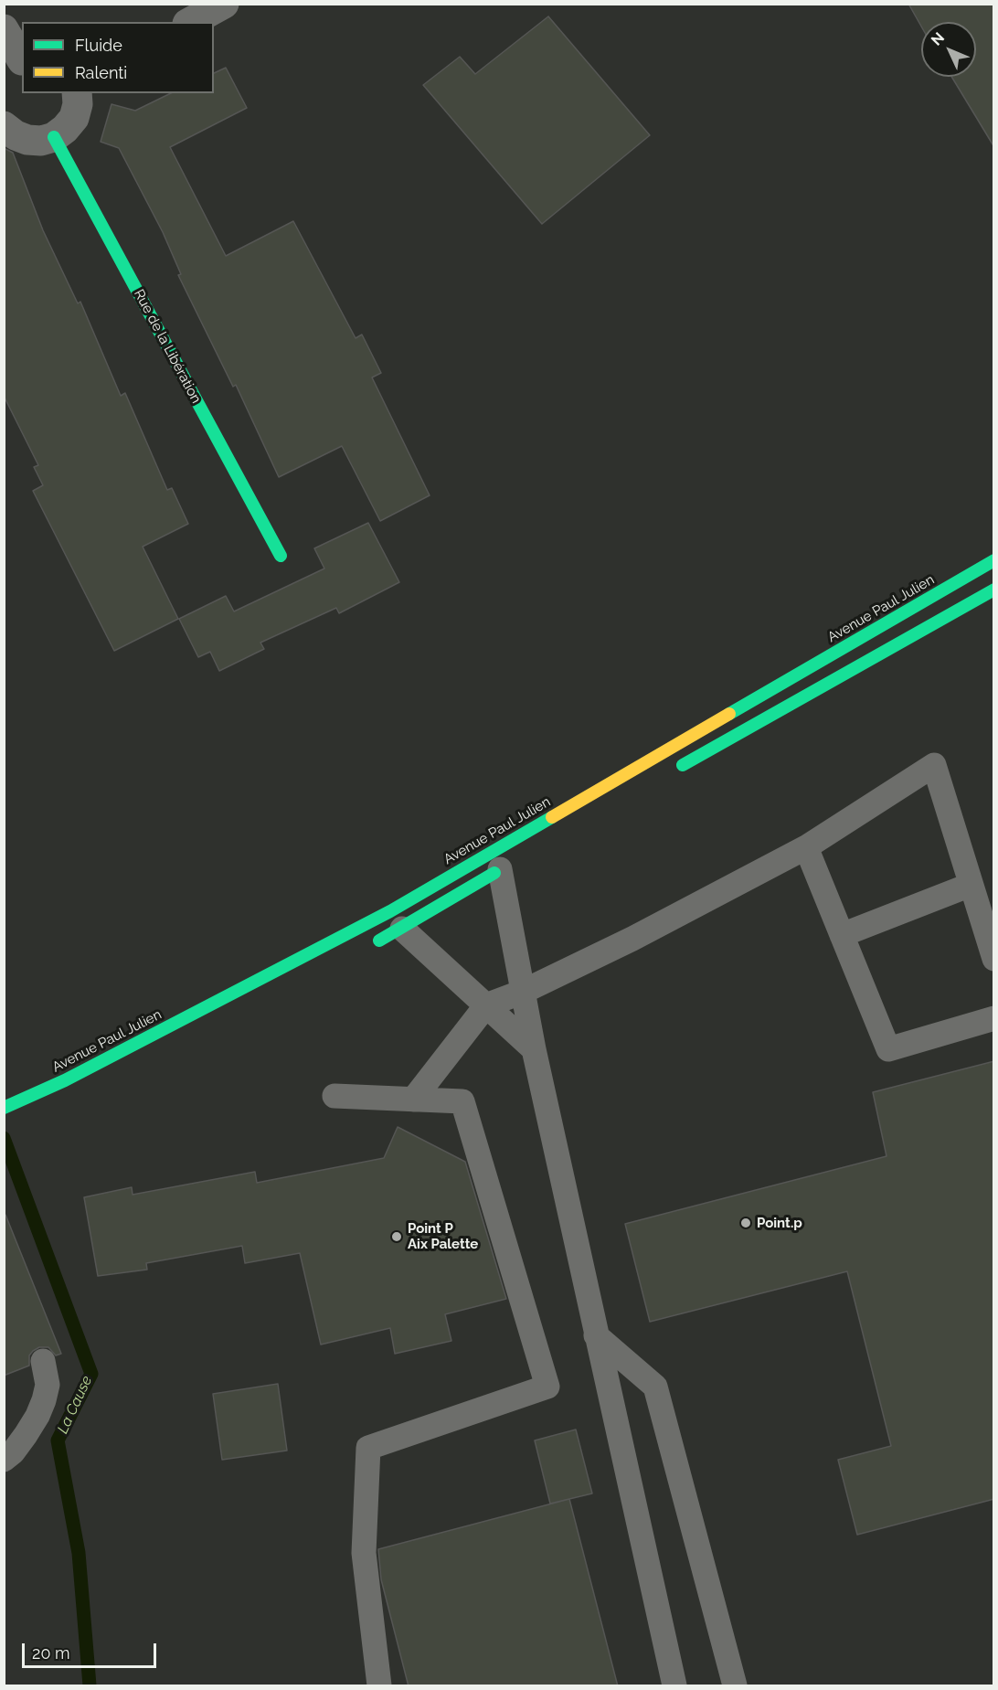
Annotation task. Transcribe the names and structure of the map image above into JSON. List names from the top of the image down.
{
  "streets": {
    "main road": ["Rue de la Libération", "Avenue Paul Julien"]
  },
  "water": ["La Cause"],
  "places": ["Point.p", "Point P Aix Palette"],
  "legend": ["Fluide", "Ralenti"],
  "scale_bar": "20 m",
  "north": "top left"
}
